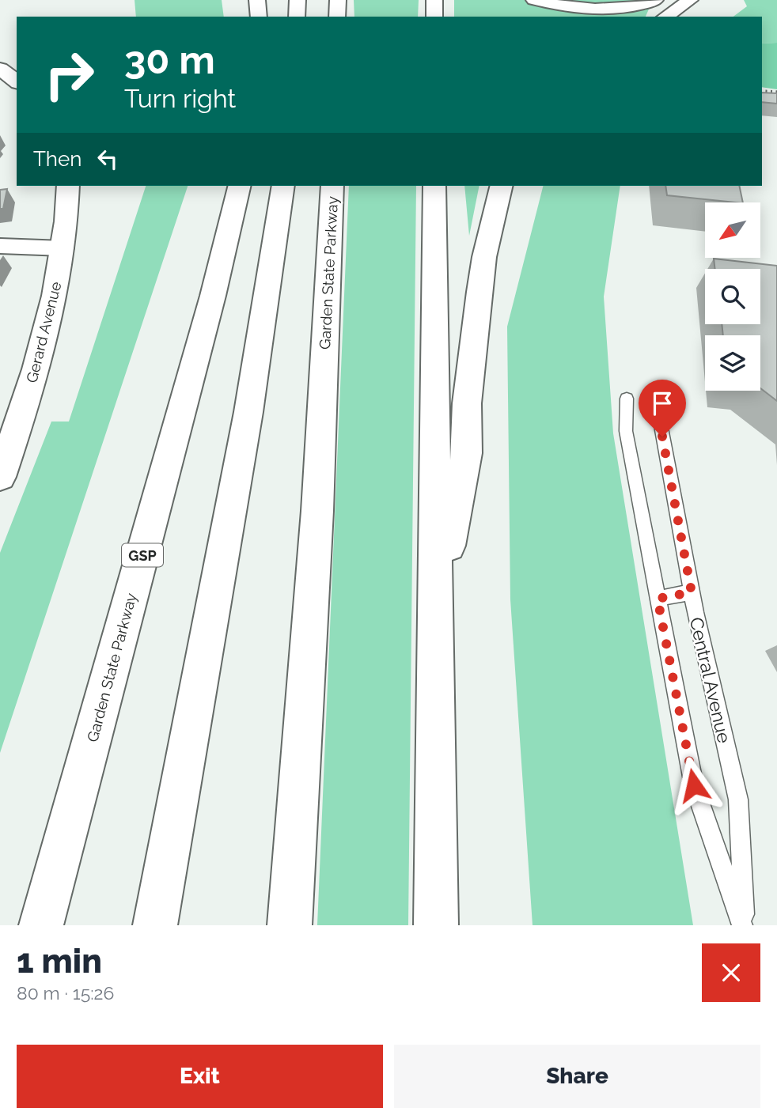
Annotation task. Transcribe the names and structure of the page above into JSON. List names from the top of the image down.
{
  "streets": {
    "main road": ["Garden State Parkway", "Gerard Avenue", "GSP"],
    "lane": ["Central Avenue"]
  },
  "north": "bottom left",
  "page": {
    "turn": ["30 m", "Turn right"],
    "then": "Then",
    "heading": ["1 min", "80 m · 15:26"],
    "buttons": ["Exit", "Share"]
  }
}
